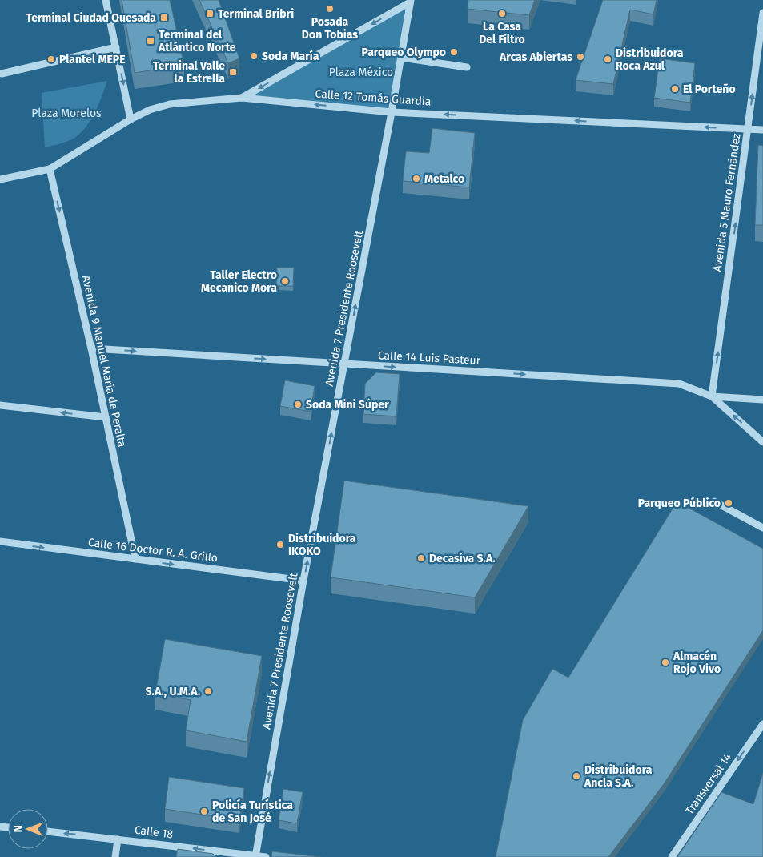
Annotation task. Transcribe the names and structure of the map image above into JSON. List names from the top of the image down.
{
  "streets": {
    "street": [
      "Calle 12 Tomás Guardia",
      "Avenida 5 Mauro Fernández",
      "Avenida 7 Presidente Roosevelt",
      "Calle 14 Luis Pasteur",
      "Avenida 9 Manuel María de Peralta",
      "Calle 16 Doctor R. A. Grillo",
      "Transversal 14",
      "Calle 18"
    ]
  },
  "crossings": [
    ["Calle 12 Tomás Guardia", "Avenida 5 Mauro Fernández"],
    ["Calle 12 Tomás Guardia", "Avenida 7 Presidente Roosevelt"],
    ["Calle 12 Tomás Guardia", "Avenida 9 Manuel María de Peralta"],
    ["Avenida 5 Mauro Fernández", "Calle 14 Luis Pasteur"],
    ["Avenida 7 Presidente Roosevelt", "Calle 14 Luis Pasteur"],
    ["Avenida 7 Presidente Roosevelt", "Calle 16 Doctor R. A. Grillo"],
    ["Avenida 7 Presidente Roosevelt", "Calle 18"],
    ["Calle 14 Luis Pasteur", "Avenida 9 Manuel María de Peralta"],
    ["Avenida 9 Manuel María de Peralta", "Calle 16 Doctor R. A. Grillo"]
  ],
  "one_way": [
    "Calle 12 Tomás Guardia",
    "Avenida 5 Mauro Fernández",
    "Avenida 7 Presidente Roosevelt",
    "Calle 14 Luis Pasteur",
    "Avenida 9 Manuel María de Peralta",
    "Calle 16 Doctor R. A. Grillo",
    "Transversal 14",
    "Calle 18"
  ],
  "parks": ["Plaza México", "Plaza Morelos"],
  "places": {
    "other": [
      "Posada Don Tobias",
      "La Casa Del Filtro",
      "Parqueo Olympo",
      "Soda María",
      "Arcas Abiertas",
      "Plantel MEPE",
      "Distribuidora Roca Azul",
      "El Porteño",
      "Metalco",
      "Taller Electro Mecanico Mora",
      "Soda Mini Súper",
      "Parqueo Público",
      "Distribuidora IKOKO",
      "Decasiva S.A.",
      "Almacén Rojo Vivo",
      "S.A., U.M.A.",
      "Distribuidora Ancla S.A.",
      "Policía Turística de San José"
    ],
    "transit": [
      "Terminal Bribri",
      "Terminal Ciudad Quesada",
      "Terminal del Atlántico Norte",
      "Terminal Valle la Estrella"
    ]
  },
  "north": "left"
}
